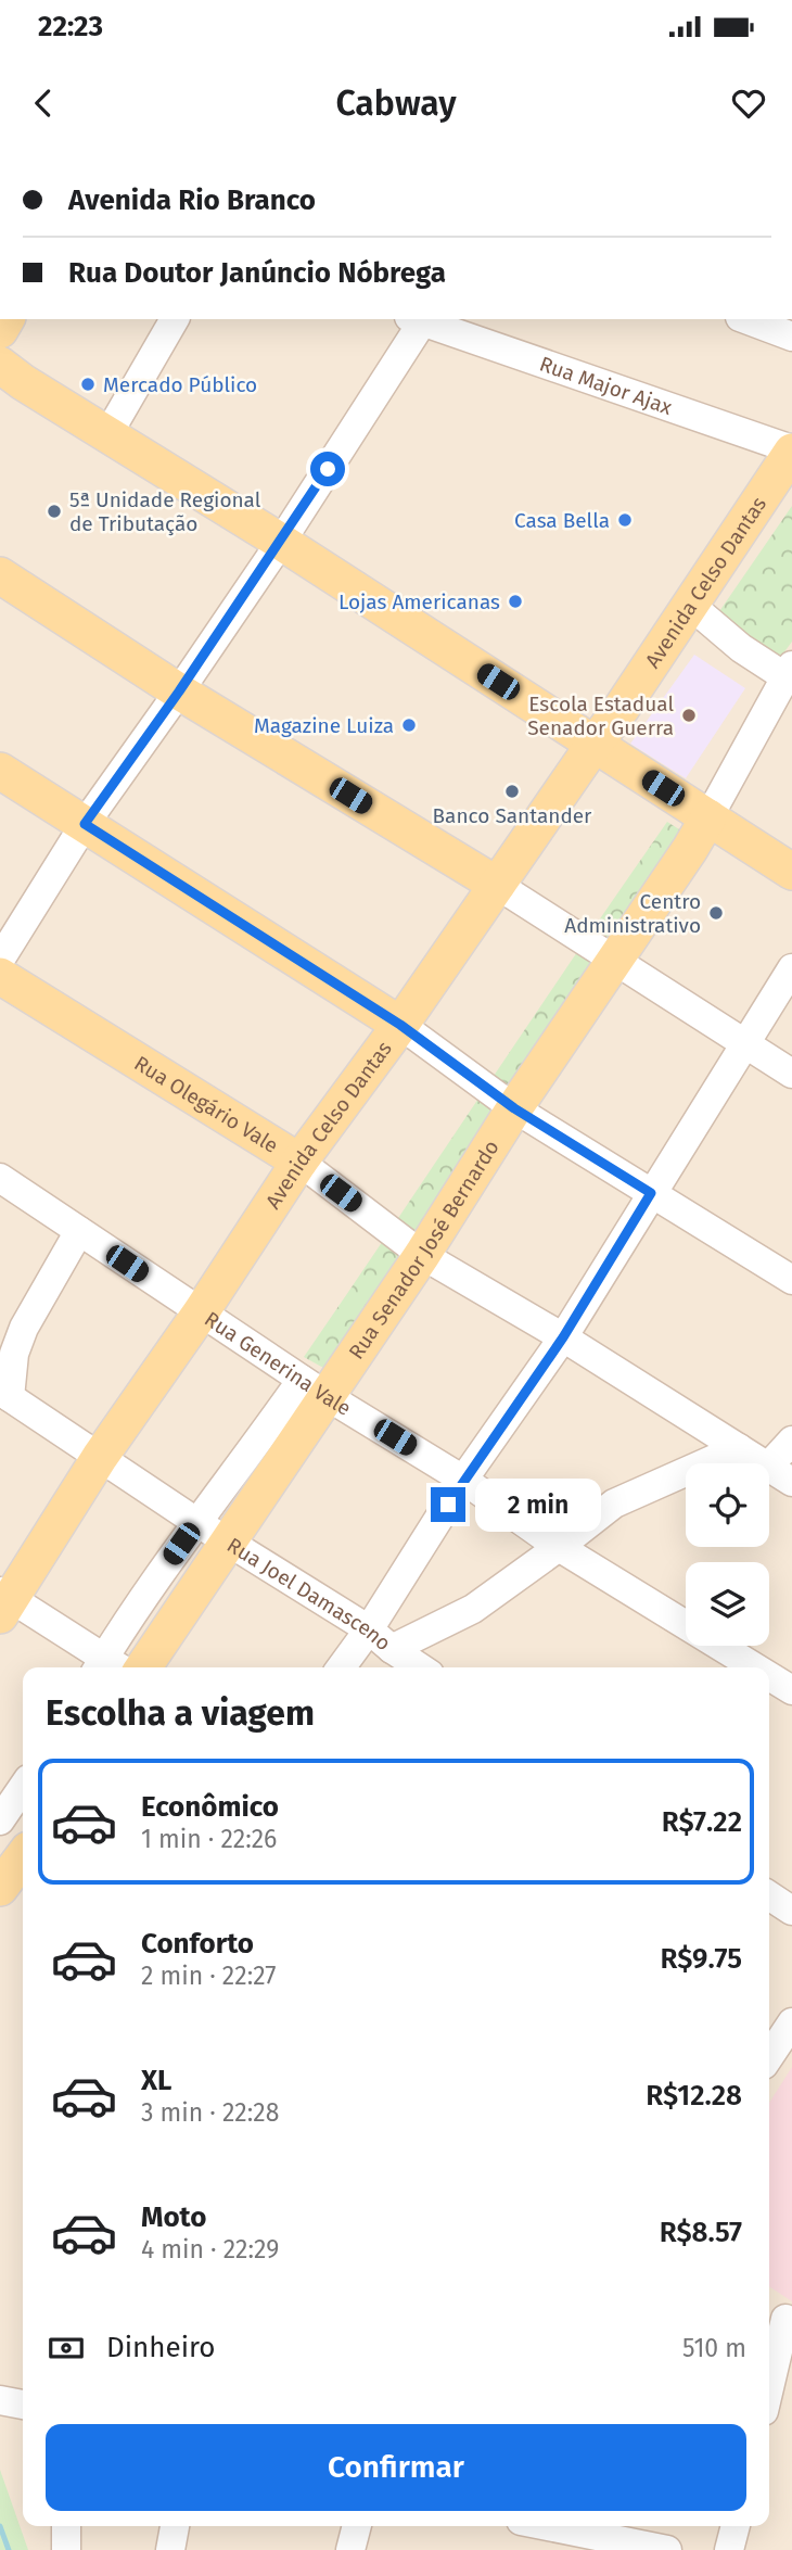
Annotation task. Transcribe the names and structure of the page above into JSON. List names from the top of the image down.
{
  "streets": {
    "main road": ["Avenida Celso Dantas", "Rua Olegário Vale", "Rua Senador José Bernardo"],
    "street": ["Rua Major Ajax", "Rua Generina Vale", "Rua Joel Damasceno"]
  },
  "crossings": [
    ["Rua Major Ajax", "Avenida Celso Dantas"],
    ["Avenida Celso Dantas", "Rua Olegário Vale"],
    ["Avenida Celso Dantas", "Rua Generina Vale"],
    ["Avenida Celso Dantas", "Rua Joel Damasceno"],
    ["Rua Olegário Vale", "Rua Senador José Bernardo"],
    ["Rua Senador José Bernardo", "Rua Generina Vale"],
    ["Rua Senador José Bernardo", "Rua Joel Damasceno"]
  ],
  "places": [
    "Mercado Público",
    "5ª Unidade Regional de Tributação",
    "Casa Bella",
    "Lojas Americanas",
    "Escola Estadual Senador Guerra",
    "Magazine Luiza",
    "Banco Santander",
    "Centro Administrativo"
  ],
  "page": {
    "status": "22:23",
    "header": "Cabway",
    "banner": ["Avenida Rio Branco", "Rua Doutor Janúncio Nóbrega"],
    "bubble": "2 min",
    "heading": "Escolha a viagem",
    "list": [
      {
        "name": "Econômico",
        "note": "1 min · 22:26",
        "value": "R$7.22"
      },
      {
        "name": "Conforto",
        "note": "2 min · 22:27",
        "value": "R$9.75"
      },
      {
        "name": "XL",
        "note": "3 min · 22:28",
        "value": "R$12.28"
      },
      {
        "name": "Moto",
        "note": "4 min · 22:29",
        "value": "R$8.57"
      }
    ],
    "pay": ["Dinheiro", "510 m"],
    "buttons": "Confirmar"
  }
}
